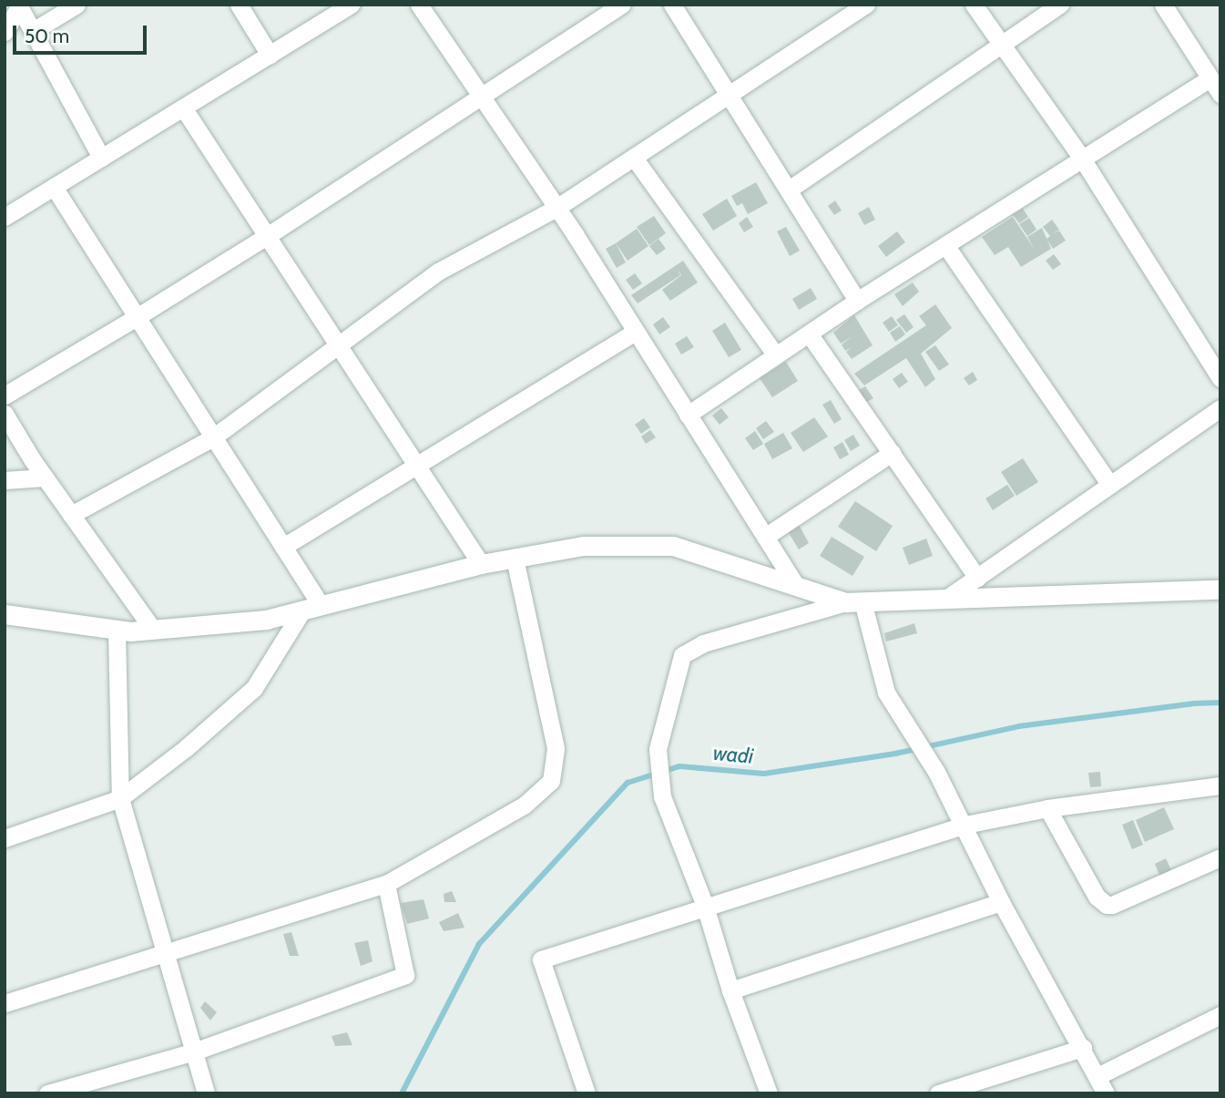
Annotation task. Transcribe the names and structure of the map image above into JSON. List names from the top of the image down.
{
  "water": ["wadi"],
  "scale_bar": "50 m"
}
